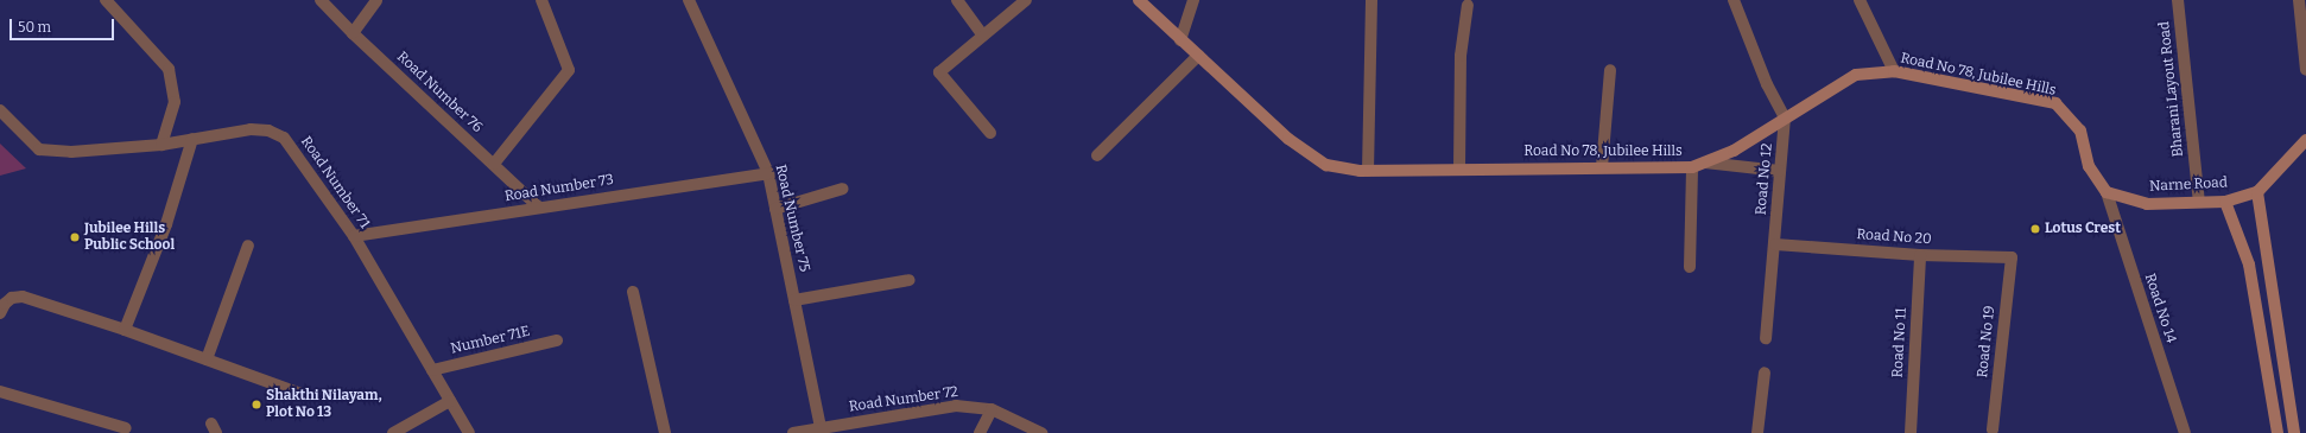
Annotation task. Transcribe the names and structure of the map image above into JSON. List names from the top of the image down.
{
  "streets": {
    "main road": ["Road No 78, Jubilee Hills", "Narne Road"],
    "street": [
      "Bharani Layout Road",
      "Road Number 76",
      "Road No 12",
      "Road Number 71",
      "Road Number 73",
      "Road Number 75",
      "Road No 20",
      "Road No 14",
      "Number 71E",
      "Road No 19",
      "Road No 11",
      "Road Number 72"
    ]
  },
  "crossings": [
    ["Road No 78, Jubilee Hills", "Road No 12"],
    ["Road No 78, Jubilee Hills", "Narne Road"],
    ["Road No 78, Jubilee Hills", "Road No 14"],
    ["Bharani Layout Road", "Narne Road"],
    ["Road Number 76", "Road Number 73"],
    ["Road No 12", "Road No 20"],
    ["Road Number 71", "Road Number 73"],
    ["Road Number 71", "Number 71E"],
    ["Narne Road", "Road No 14"],
    ["Road Number 73", "Road Number 75"],
    ["Road Number 75", "Road Number 72"],
    ["Road No 20", "Road No 19"],
    ["Road No 20", "Road No 11"]
  ],
  "places": ["Lotus Crest", "Jubilee Hills Public School", "Shakthi Nilayam, Plot No 13"],
  "scale_bar": "50 m"
}
